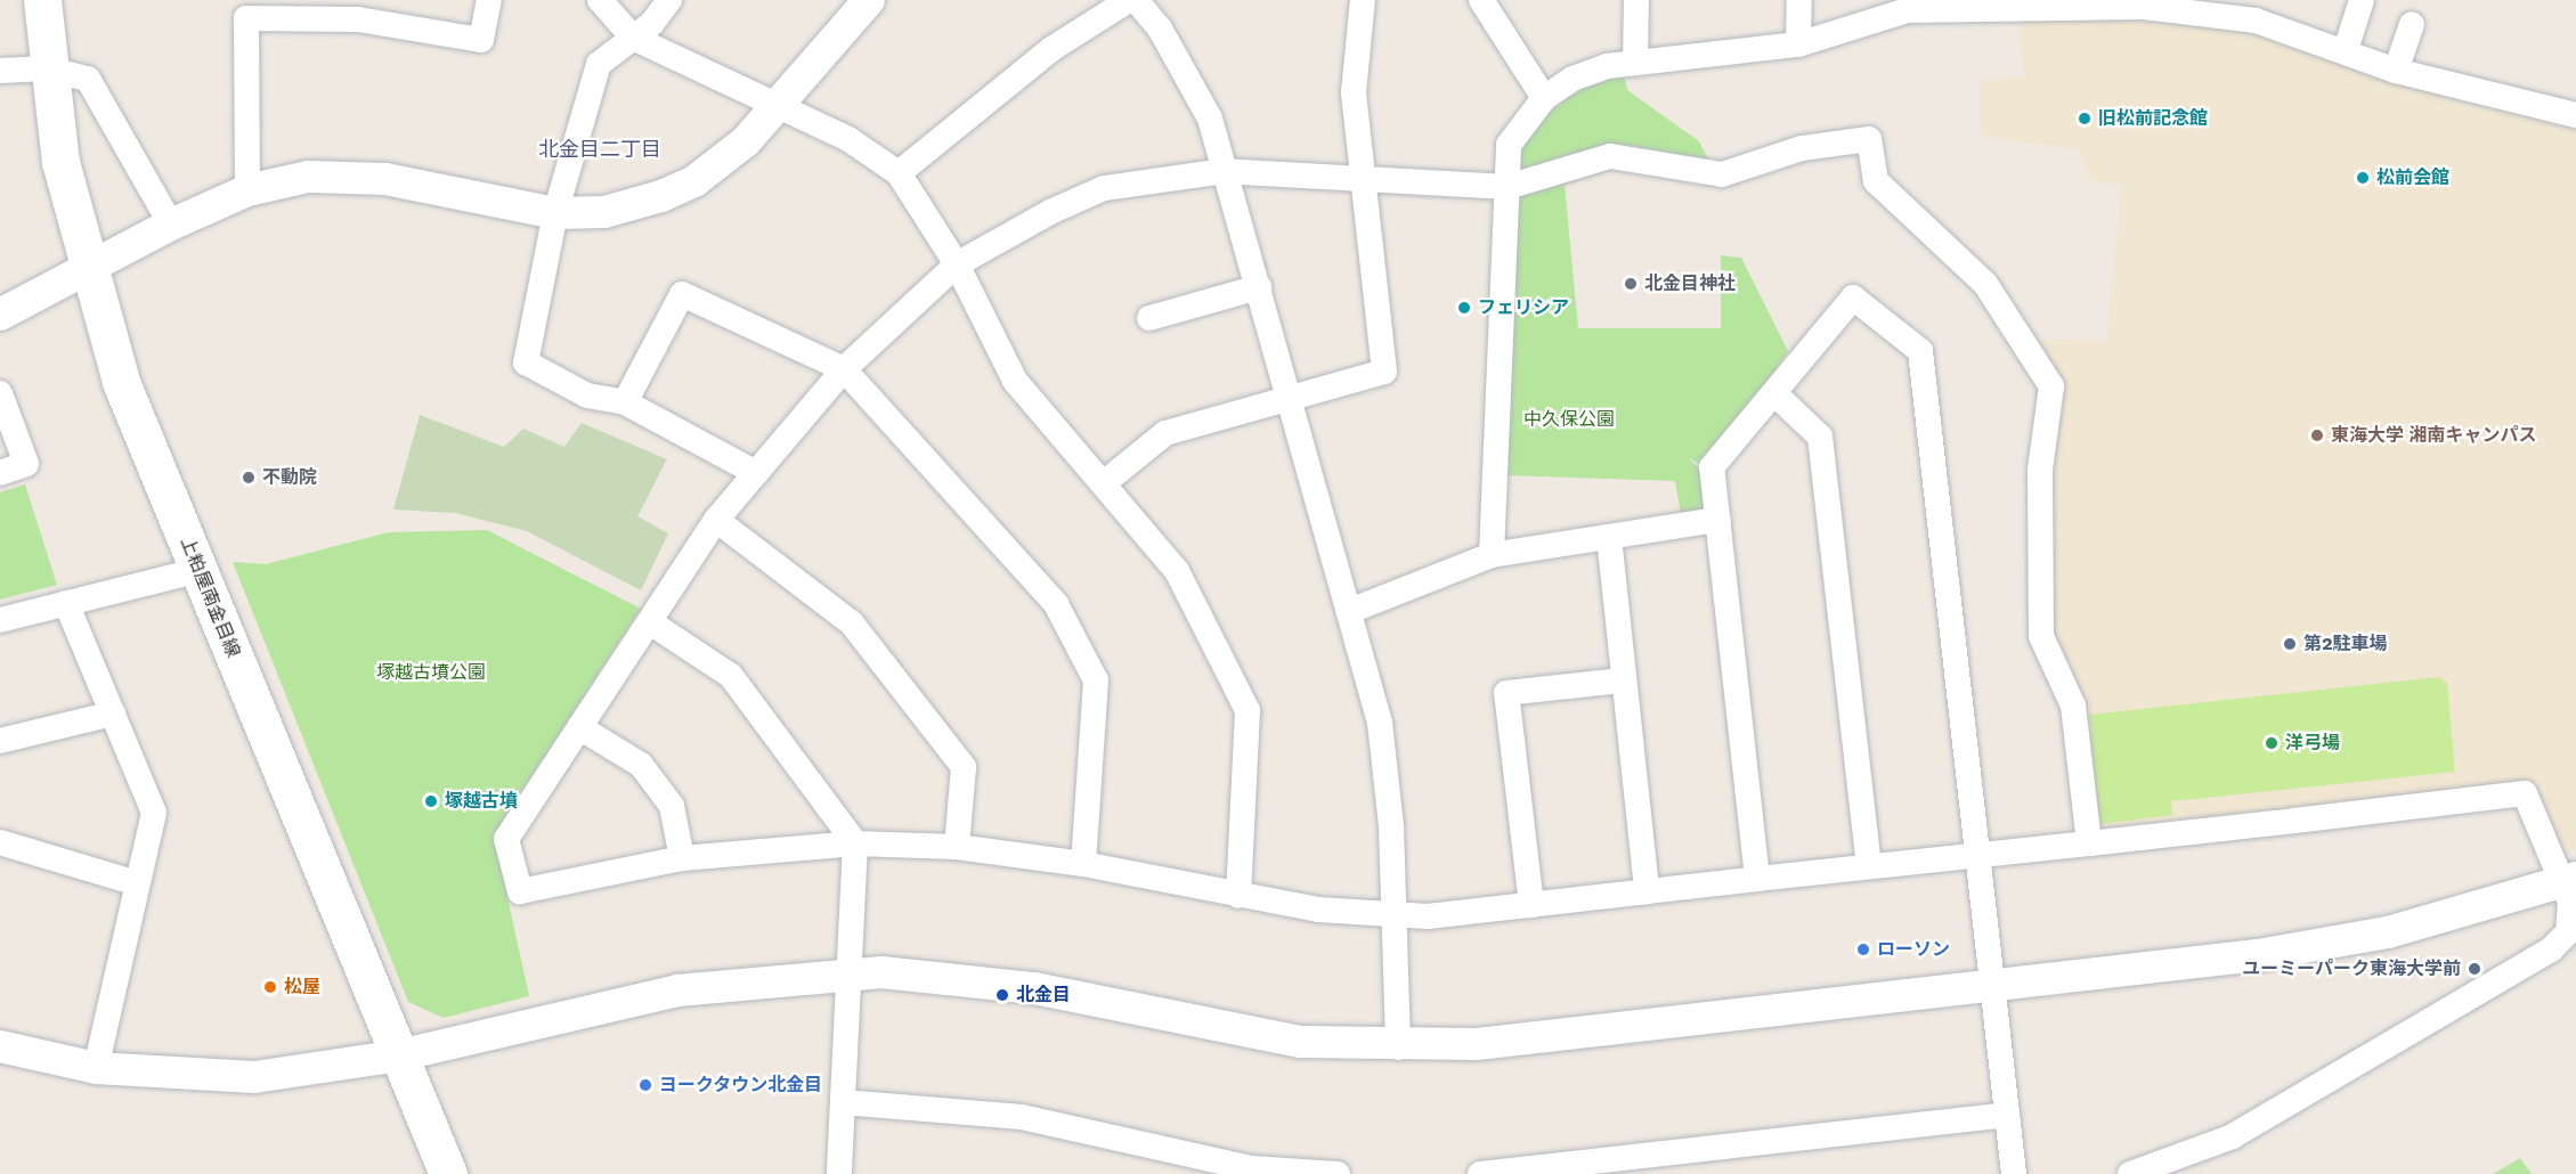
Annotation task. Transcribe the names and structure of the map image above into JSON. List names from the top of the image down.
{
  "streets": {
    "main road": ["上粕屋南金目線"]
  },
  "districts": ["北金目二丁目"],
  "parks": ["中久保公園", "塚越古墳公園"],
  "places": [
    "旧松前記念館",
    "松前会館",
    "北金目神社",
    "フェリシア",
    "東海大学 湘南キャンパス",
    "不動院",
    "第2駐車場",
    "洋弓場",
    "塚越古墳",
    "ローソン",
    "ユーミーパーク東海大学前",
    "松屋",
    "北金目",
    "ヨークタウン北金目"
  ]
}
